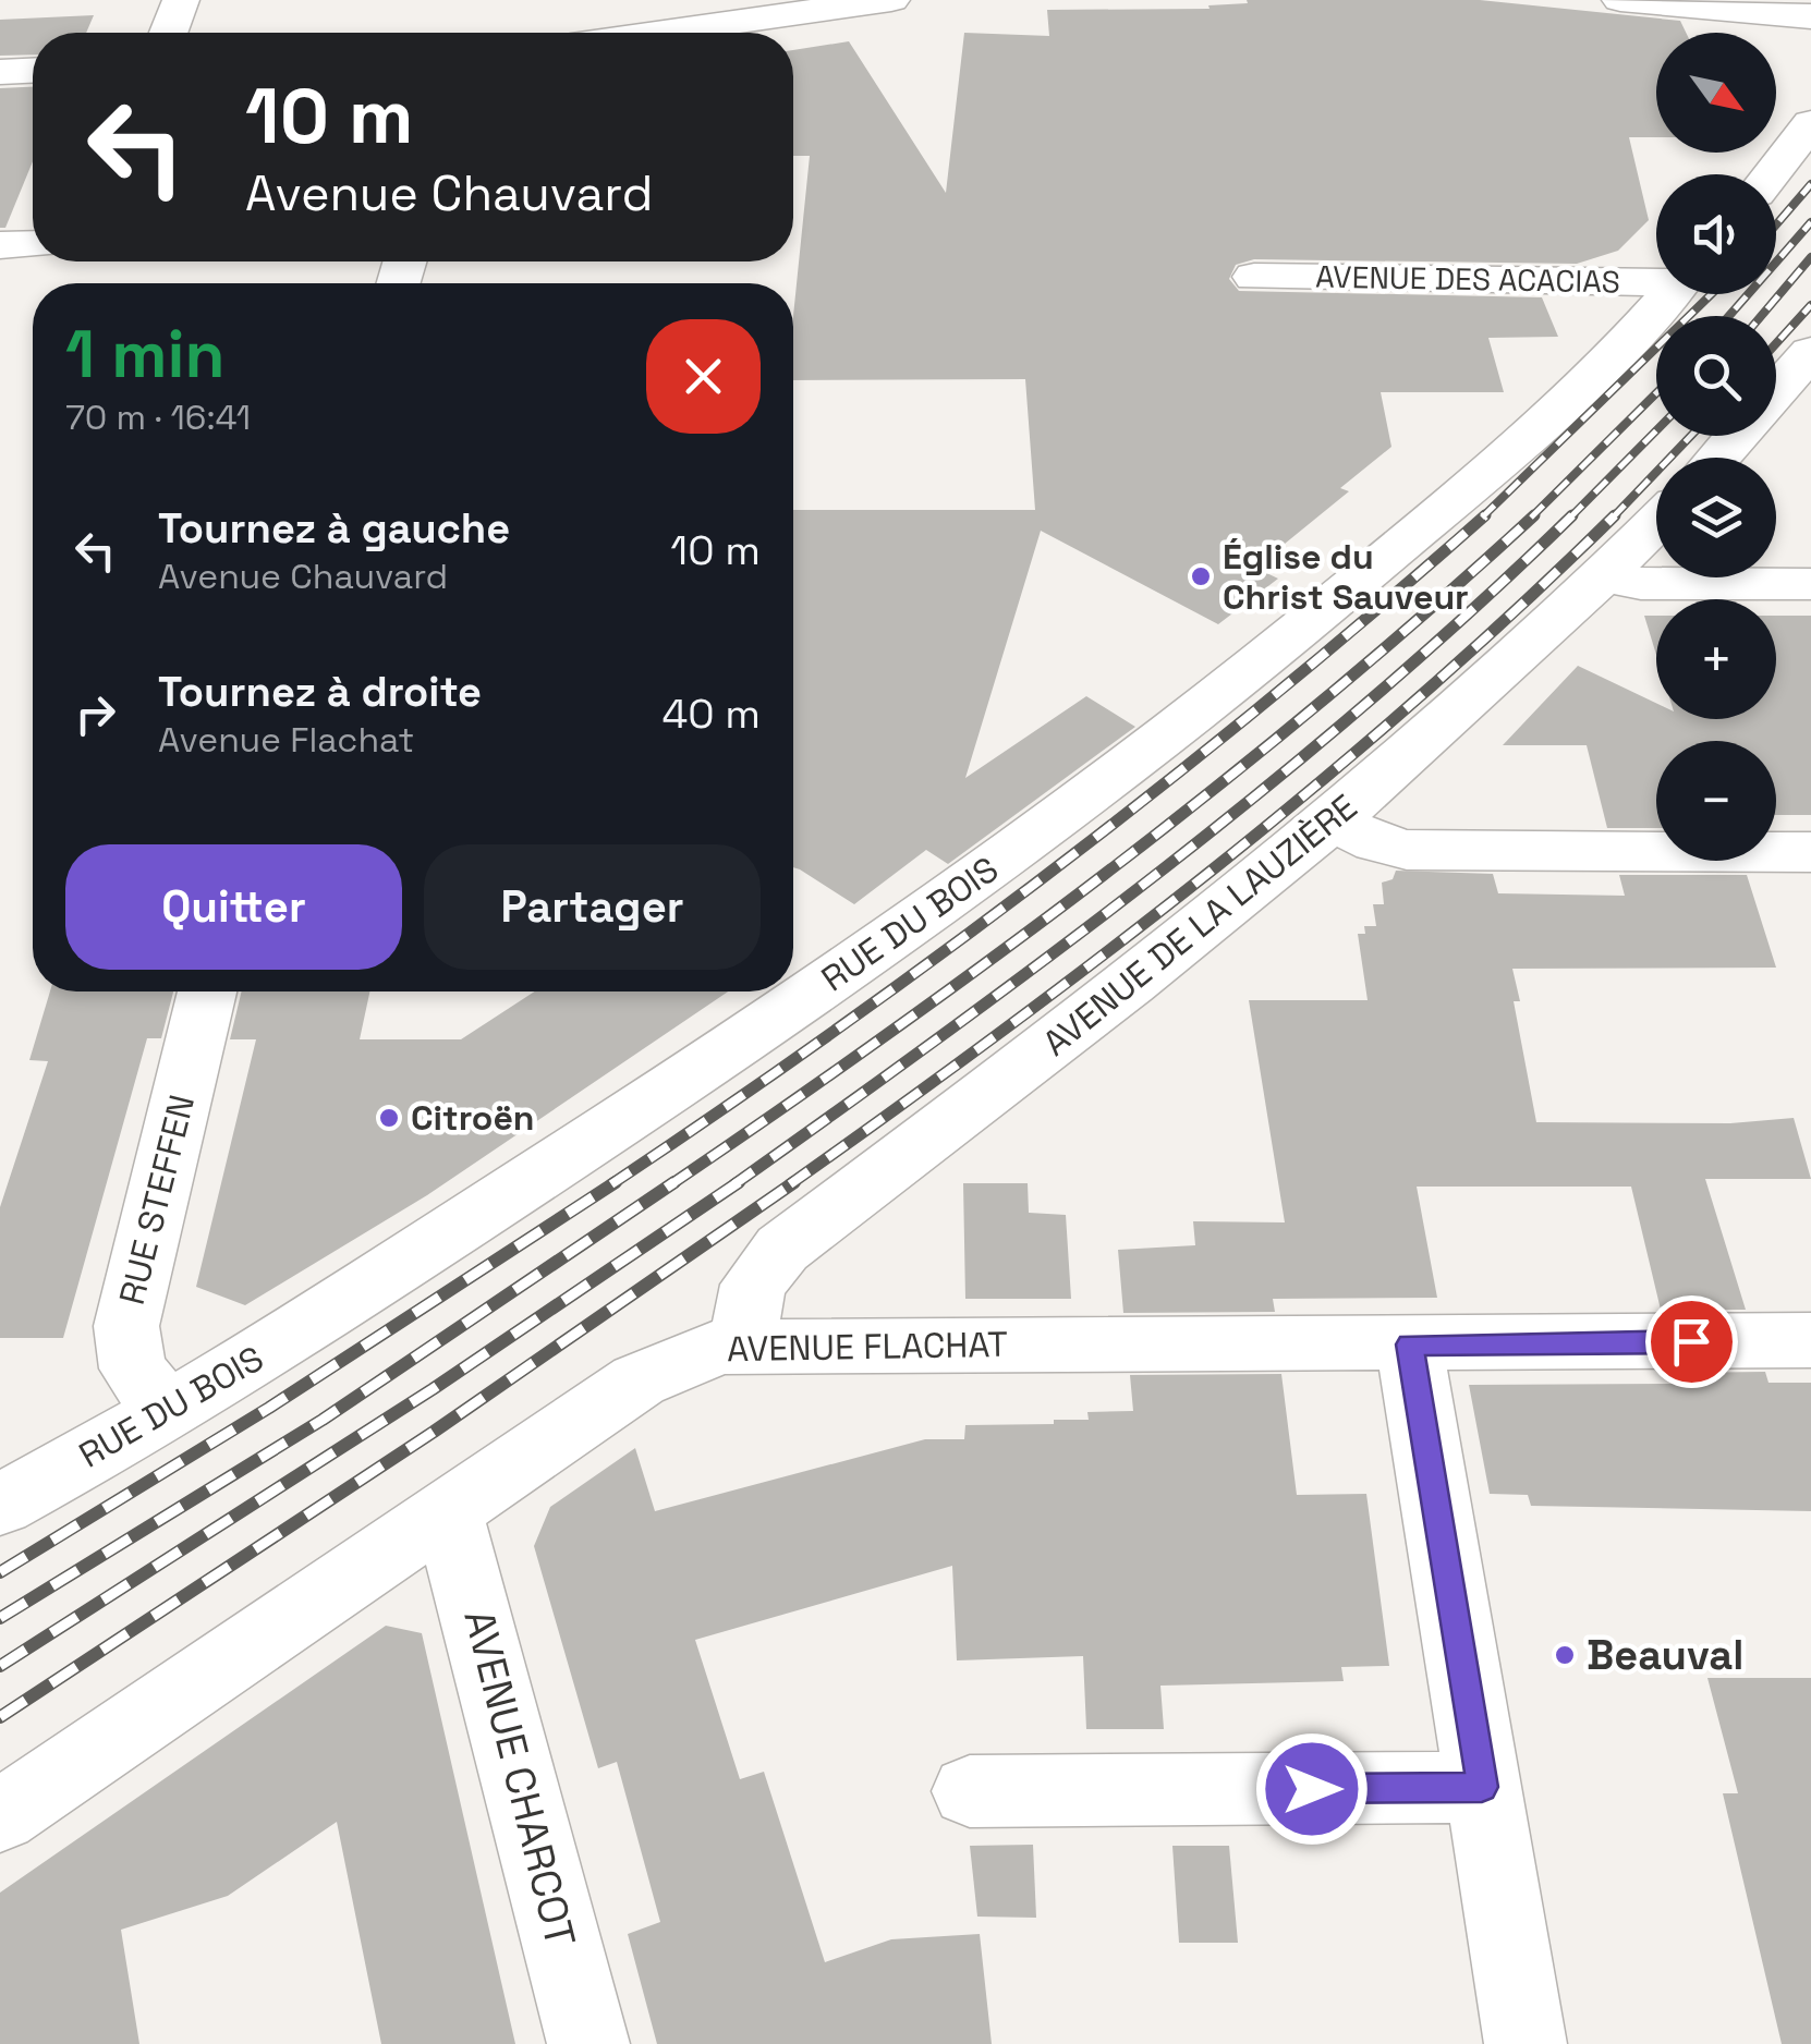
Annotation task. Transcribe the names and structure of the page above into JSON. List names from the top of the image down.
{
  "streets": {
    "street": [
      "AVENUE DES ACACIAS",
      "RUE DU BOIS",
      "AVENUE DE LA LAUZIÈRE",
      "RUE STEFFEN",
      "AVENUE FLACHAT",
      "AVENUE CHARCOT"
    ]
  },
  "crossings": [
    ["RUE DU BOIS", "RUE STEFFEN"],
    ["AVENUE DE LA LAUZIÈRE", "AVENUE FLACHAT"],
    ["AVENUE FLACHAT", "AVENUE CHARCOT"]
  ],
  "places": ["Église du Christ Sauveur", "Citroën", "Beauval"],
  "north": "bottom right",
  "page": {
    "map_buttons": ["+", "−"],
    "turn": ["10 m", "Avenue Chauvard"],
    "heading": ["1 min", "70 m · 16:41"],
    "list": [
      {
        "name": "Tournez à gauche",
        "note": "Avenue Chauvard",
        "value": "10 m"
      },
      {
        "name": "Tournez à droite",
        "note": "Avenue Flachat",
        "value": "40 m"
      }
    ],
    "buttons": ["Quitter", "Partager"]
  }
}
